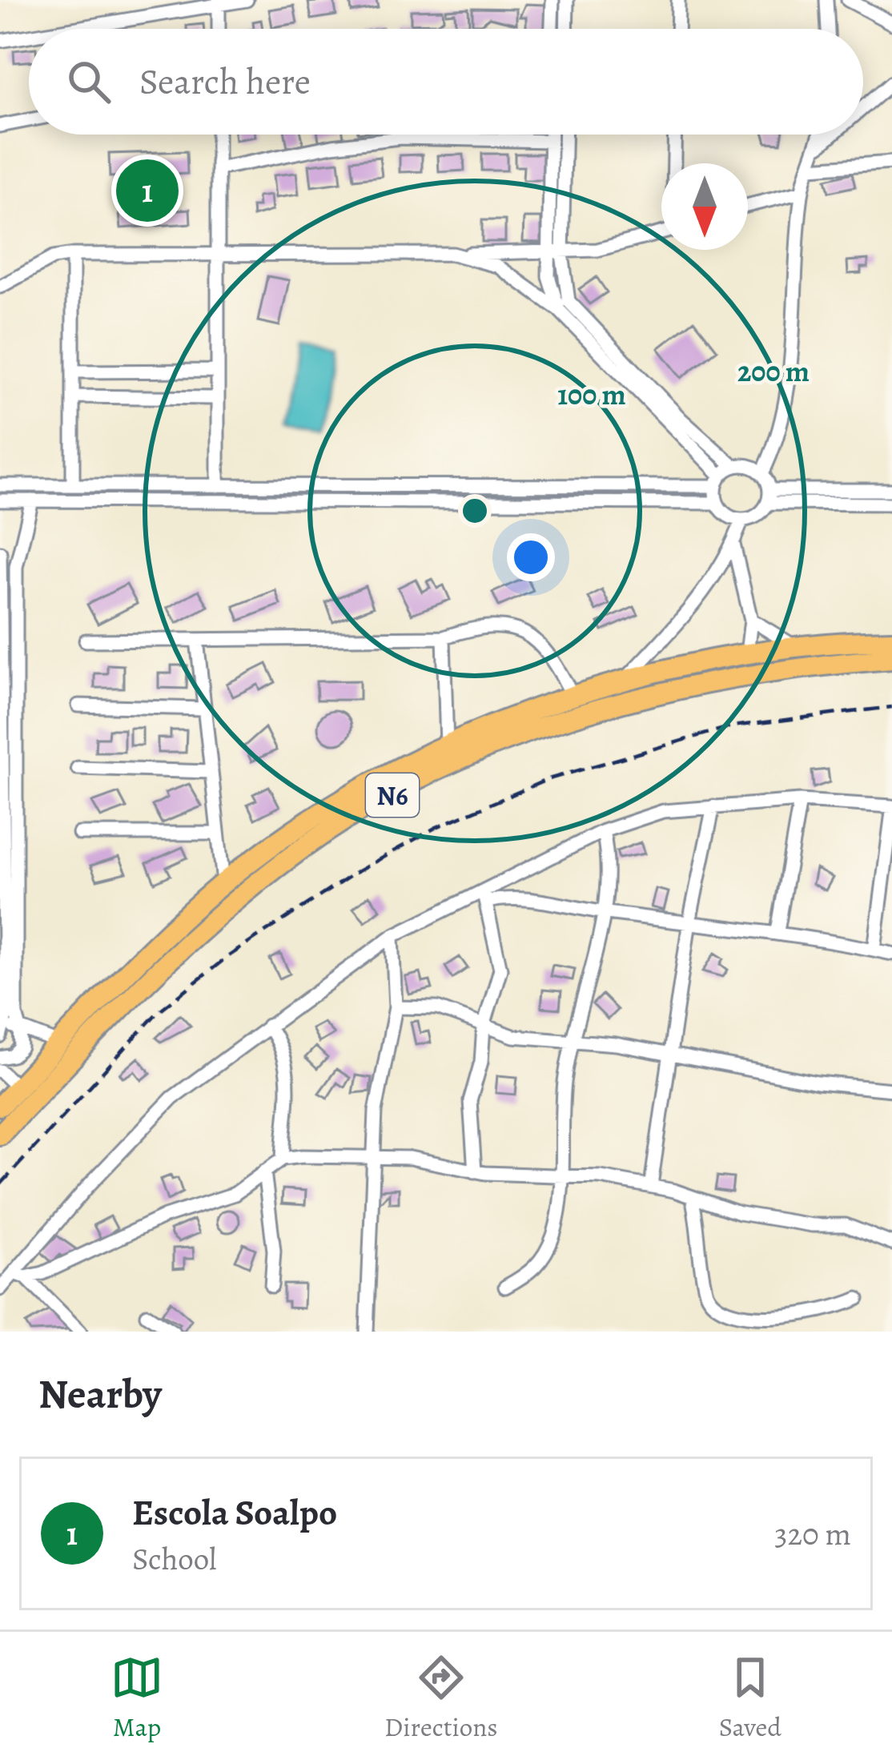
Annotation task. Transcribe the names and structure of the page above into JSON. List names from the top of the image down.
{
  "streets": {
    "highway": ["N6"]
  },
  "north": "bottom",
  "page": {
    "search": "Search here",
    "pins": "1",
    "heading": "Nearby",
    "list": [
      {
        "mark": "1",
        "name": "Escola Soalpo",
        "note": "School",
        "value": "320 m"
      }
    ],
    "nav": ["Map", "Directions", "Saved"]
  },
  "rings": ["200 m", "100 m"]
}
